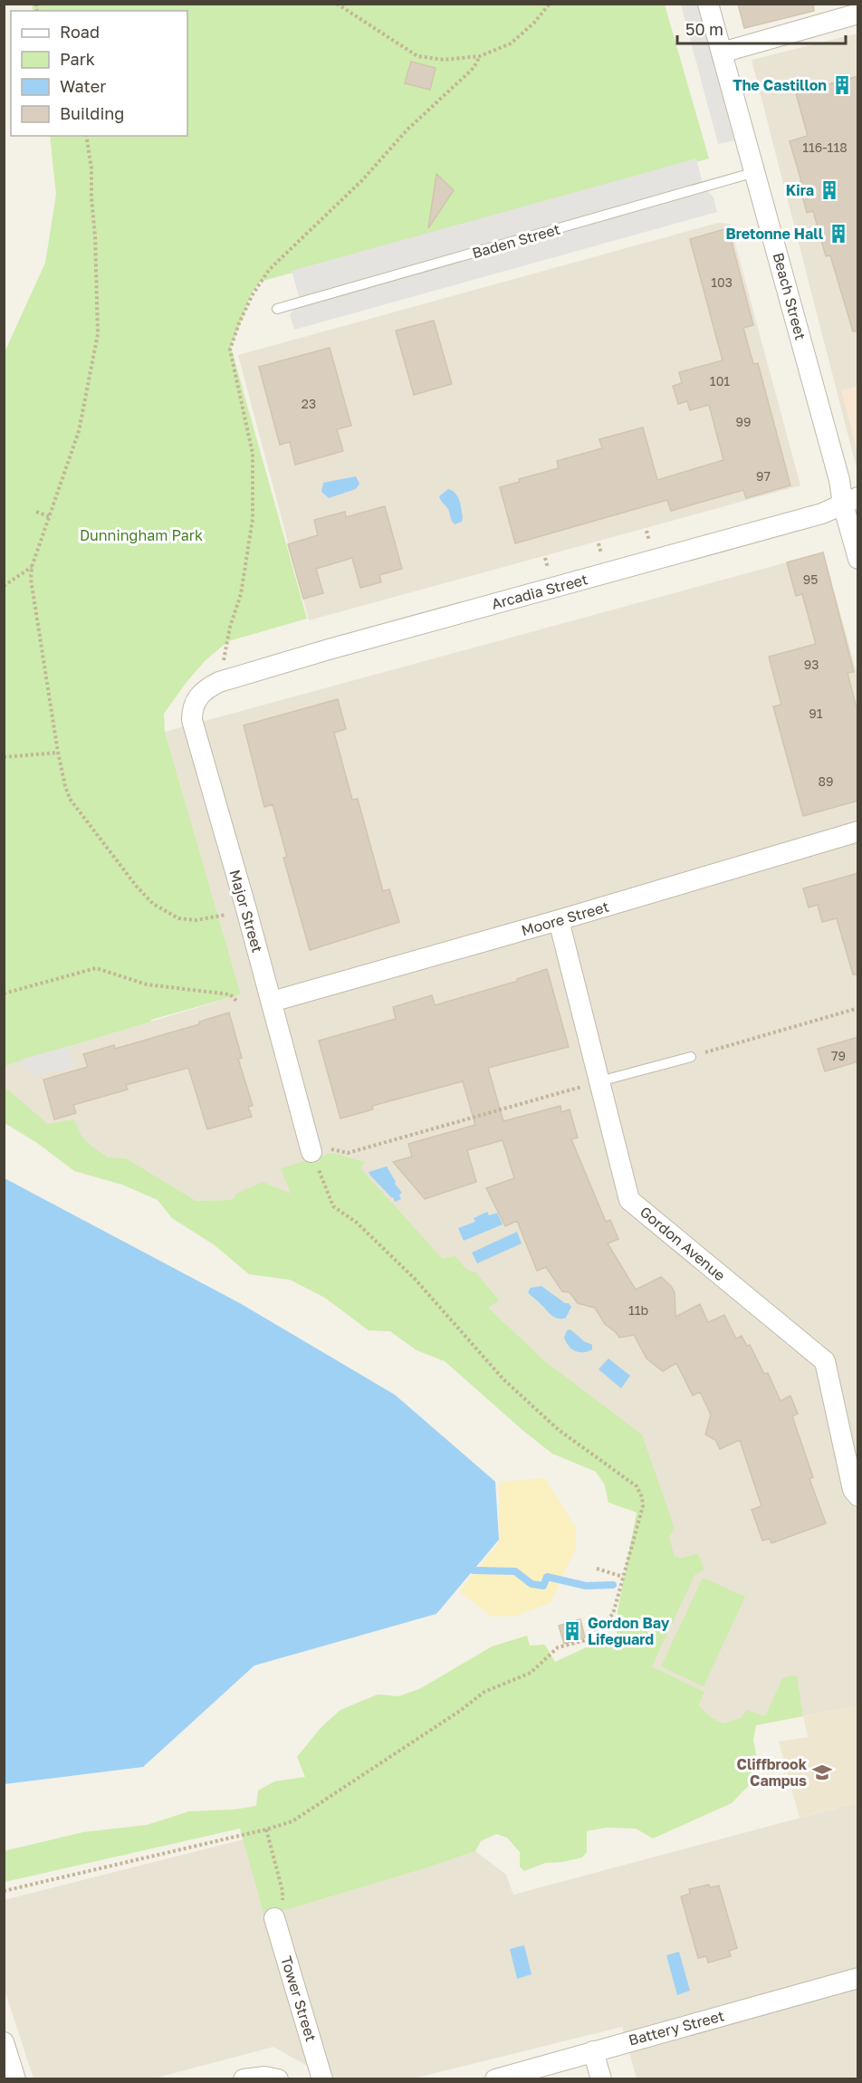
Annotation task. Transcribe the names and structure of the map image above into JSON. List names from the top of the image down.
{
  "streets": {
    "street": [
      "Beach Street",
      "Arcadia Street",
      "Major Street",
      "Moore Street",
      "Gordon Avenue",
      "Tower Street",
      "Battery Street"
    ],
    "lane": ["Baden Street"]
  },
  "crossings": [
    ["Baden Street", "Beach Street"],
    ["Beach Street", "Arcadia Street"],
    ["Arcadia Street", "Major Street"],
    ["Major Street", "Moore Street"],
    ["Moore Street", "Gordon Avenue"]
  ],
  "parks": ["Dunningham Park"],
  "places": {
    "building": [
      "The Castillon",
      "Kira",
      "Bretonne Hall",
      "Gordon Bay Lifeguard"
    ],
    "school or university": ["Cliffbrook Campus"]
  },
  "house_numbers": [
    "116-118",
    "103",
    "101",
    "23",
    "99",
    "97",
    "95",
    "93",
    "91",
    "89",
    "79",
    "11b"
  ],
  "legend": [
    "Road",
    "Park",
    "Water",
    "Building"
  ],
  "scale_bar": "50 m"
}
